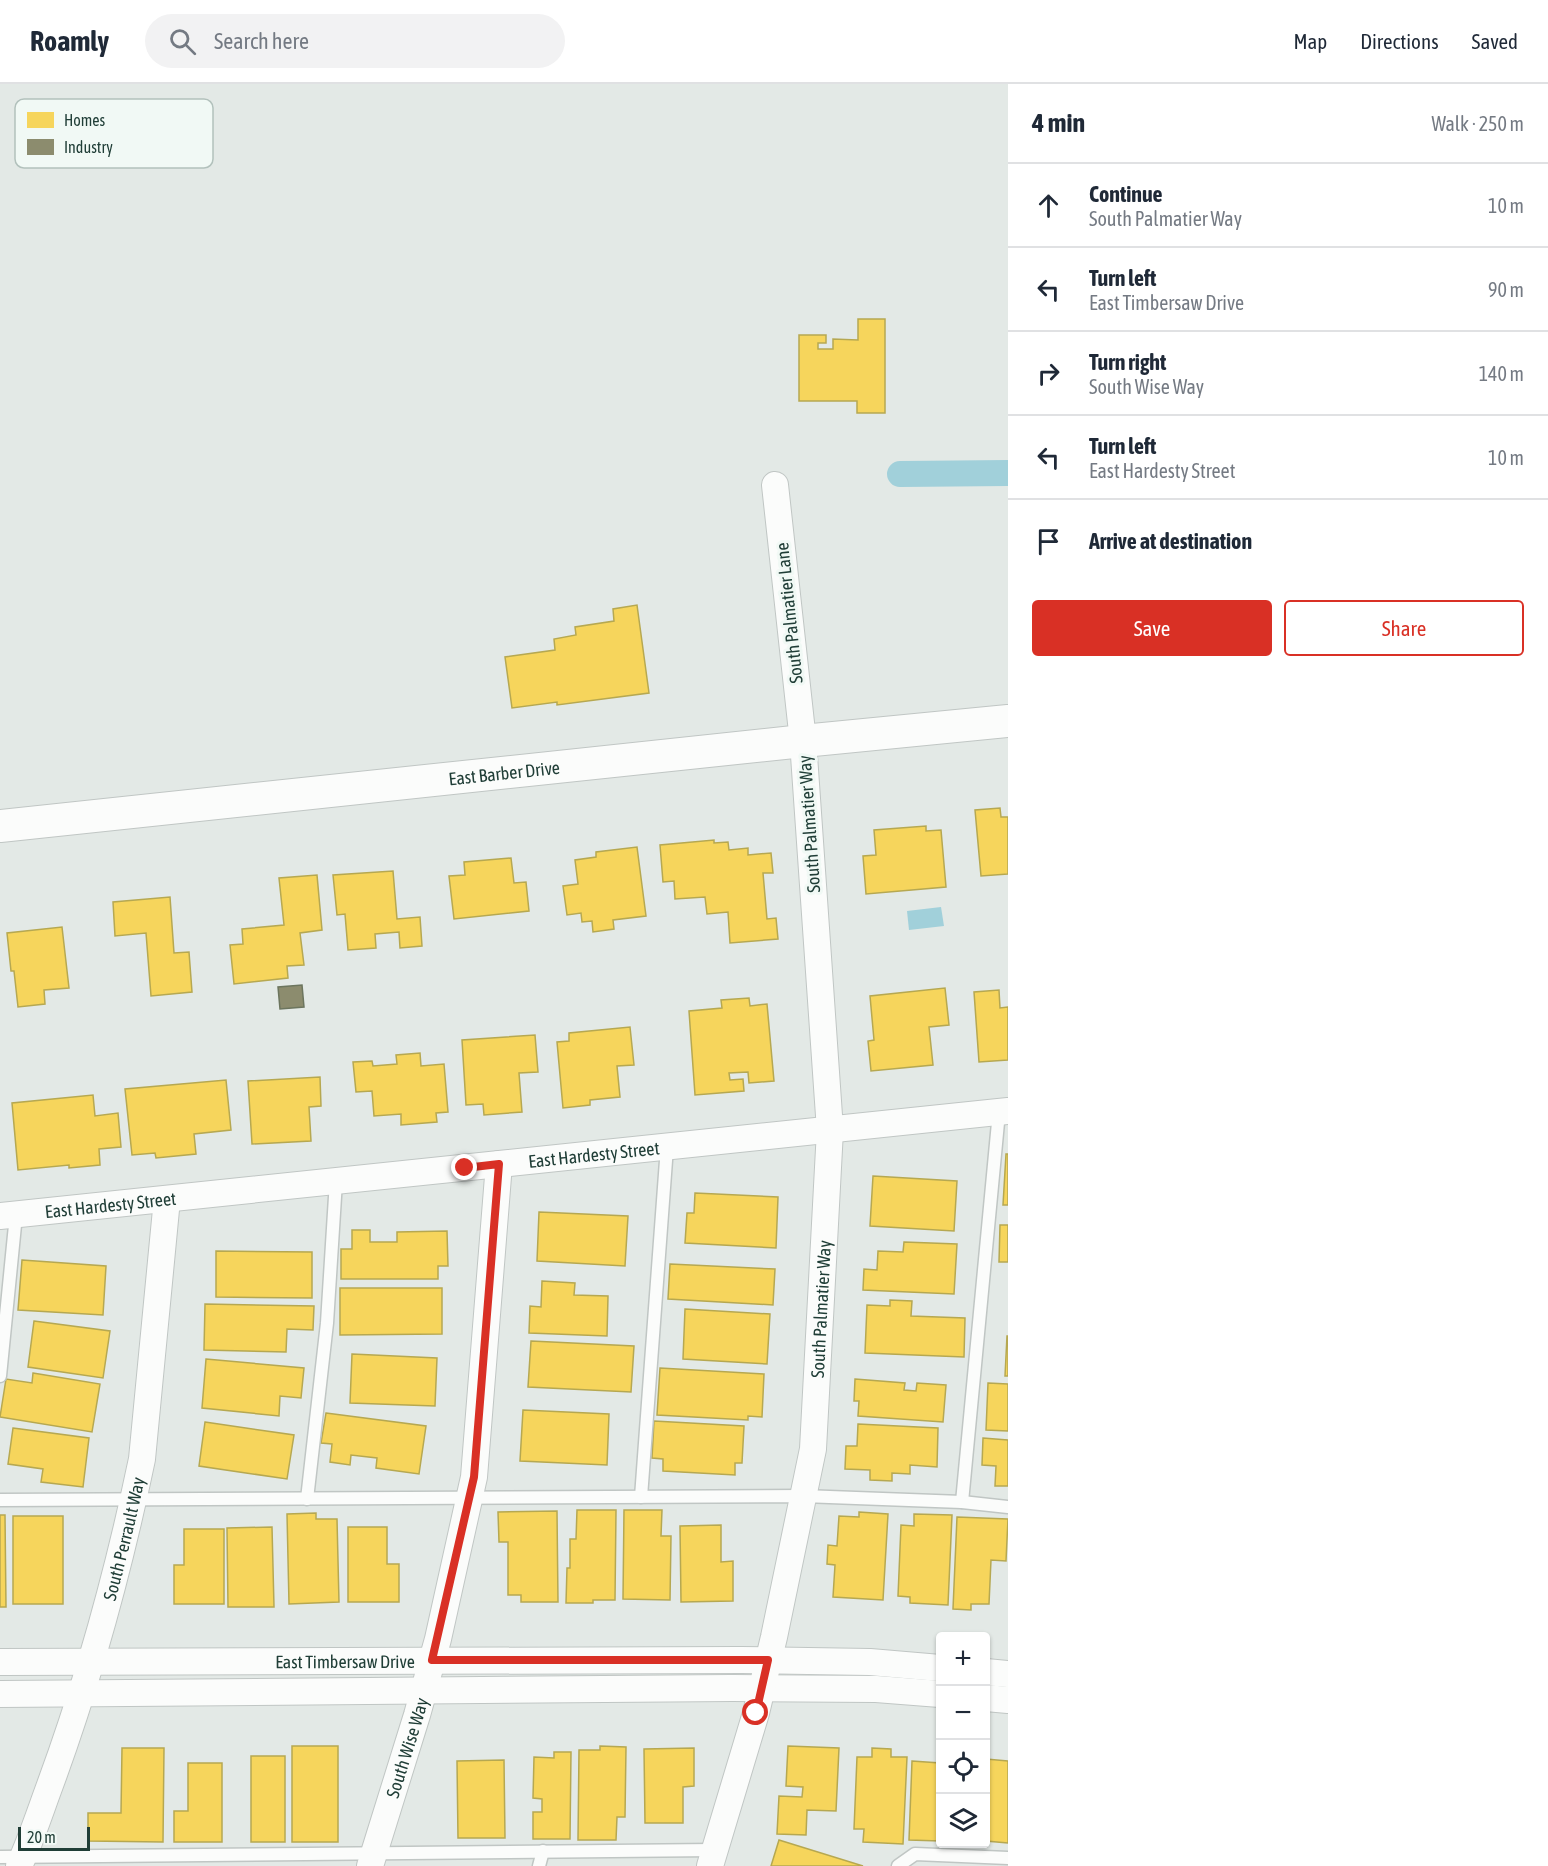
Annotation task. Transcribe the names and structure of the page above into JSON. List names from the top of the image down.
{
  "streets": {
    "street": [
      "South Palmatier Lane",
      "East Barber Drive",
      "South Palmatier Way",
      "East Hardesty Street",
      "South Perrault Way",
      "East Timbersaw Drive",
      "South Wise Way"
    ]
  },
  "crossings": [
    ["South Palmatier Lane", "East Barber Drive"],
    ["South Palmatier Lane", "South Palmatier Way"],
    ["East Barber Drive", "South Palmatier Way"],
    ["South Palmatier Way", "East Hardesty Street"],
    ["South Palmatier Way", "East Timbersaw Drive"],
    ["East Hardesty Street", "South Perrault Way"],
    ["East Hardesty Street", "South Wise Way"],
    ["South Perrault Way", "East Timbersaw Drive"],
    ["East Timbersaw Drive", "South Wise Way"]
  ],
  "legend": ["Homes", "Industry"],
  "scale_bar": "20 m",
  "page": {
    "header": "Roamly",
    "search": "Search here",
    "nav": ["Map", "Directions", "Saved"],
    "heading": ["4 min", "Walk · 250 m"],
    "list": [
      ["Continue", "South Palmatier Way", "10 m"],
      ["Turn left", "East Timbersaw Drive", "90 m"],
      ["Turn right", "South Wise Way", "140 m"],
      ["Turn left", "East Hardesty Street", "10 m"],
      "Arrive at destination"
    ],
    "buttons": ["Save", "Share"],
    "map_buttons": ["+", "−"],
    "scale": "20 m"
  }
}
